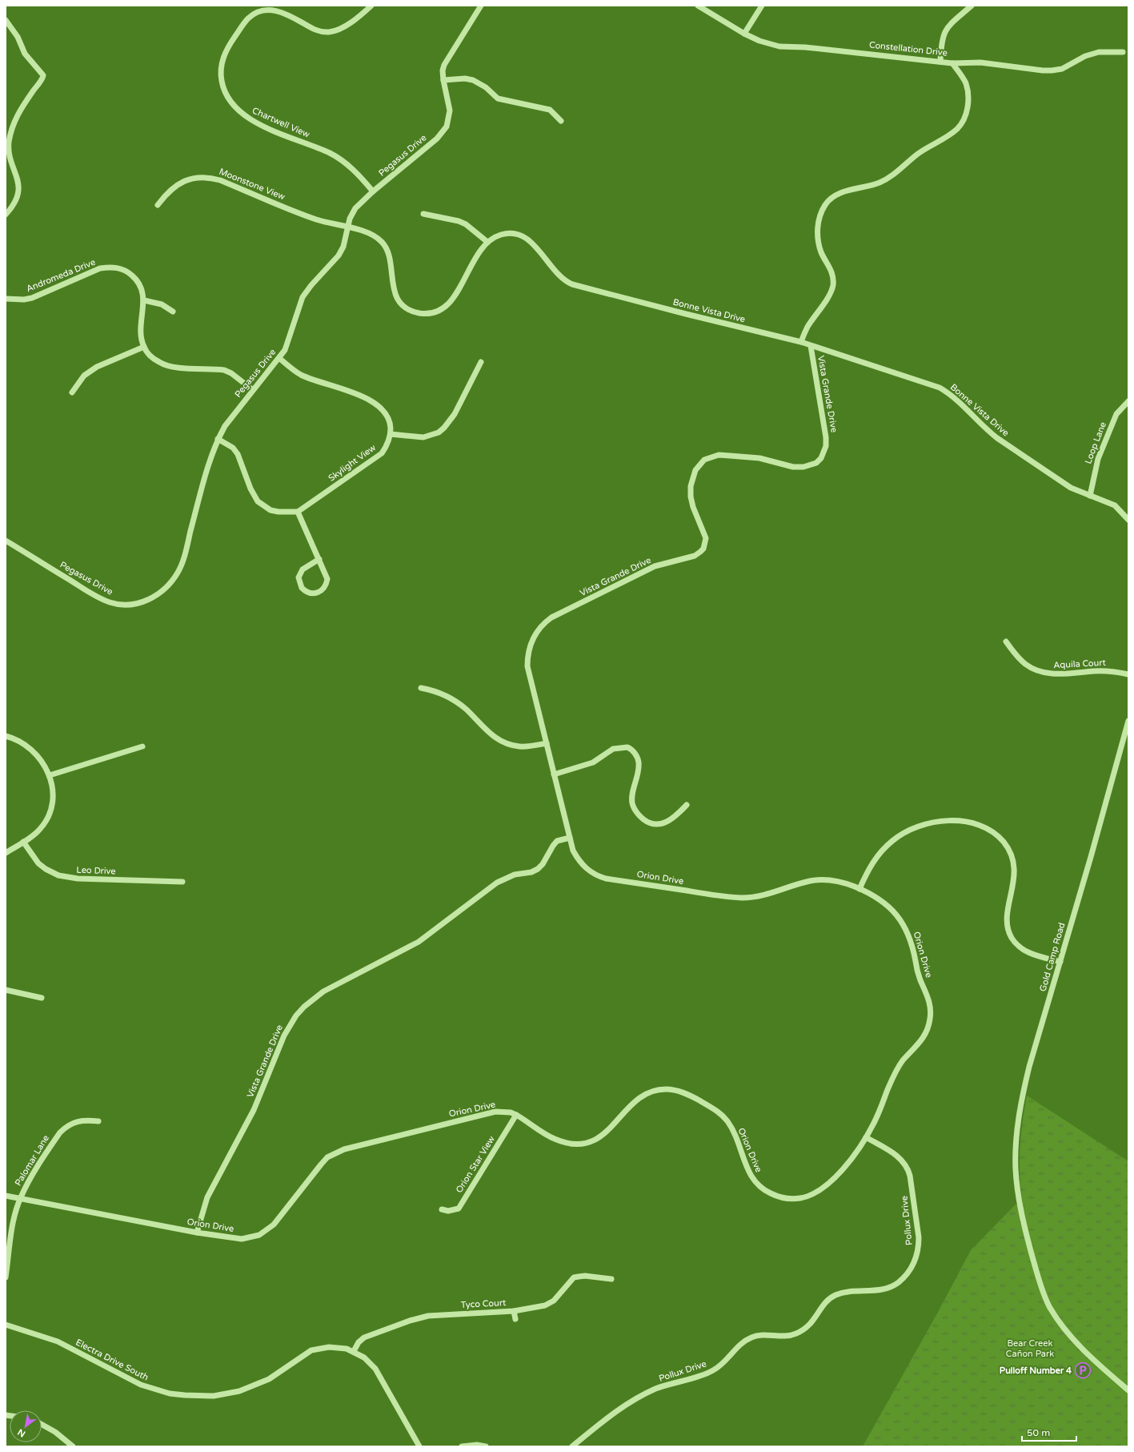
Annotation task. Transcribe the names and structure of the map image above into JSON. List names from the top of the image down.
{
  "streets": {
    "street": [
      "Constellation Drive",
      "Chartwell View",
      "Pegasus Drive",
      "Moonstone View",
      "Andromeda Drive",
      "Bonne Vista Drive",
      "Vista Grande Drive",
      "Loop Lane",
      "Skylight View",
      "Aquila Court",
      "Leo Drive",
      "Orion Drive",
      "Gold Camp Road",
      "Palomar Lane",
      "Orion Star View",
      "Pollux Drive",
      "Tyco Court",
      "Electra Drive South"
    ]
  },
  "crossings": [
    ["Chartwell View", "Pegasus Drive"],
    ["Pegasus Drive", "Moonstone View"],
    ["Pegasus Drive", "Bonne Vista Drive"],
    ["Moonstone View", "Bonne Vista Drive"],
    ["Bonne Vista Drive", "Vista Grande Drive"],
    ["Bonne Vista Drive", "Loop Lane"],
    ["Vista Grande Drive", "Orion Drive"],
    ["Orion Drive", "Palomar Lane"],
    ["Orion Drive", "Orion Star View"],
    ["Orion Drive", "Pollux Drive"],
    ["Tyco Court", "Electra Drive South"]
  ],
  "parks": ["Bear Creek Cañon Park"],
  "places": {
    "parking": ["Pulloff Number 4"]
  },
  "scale_bar": "50 m",
  "north": "bottom left"
}
